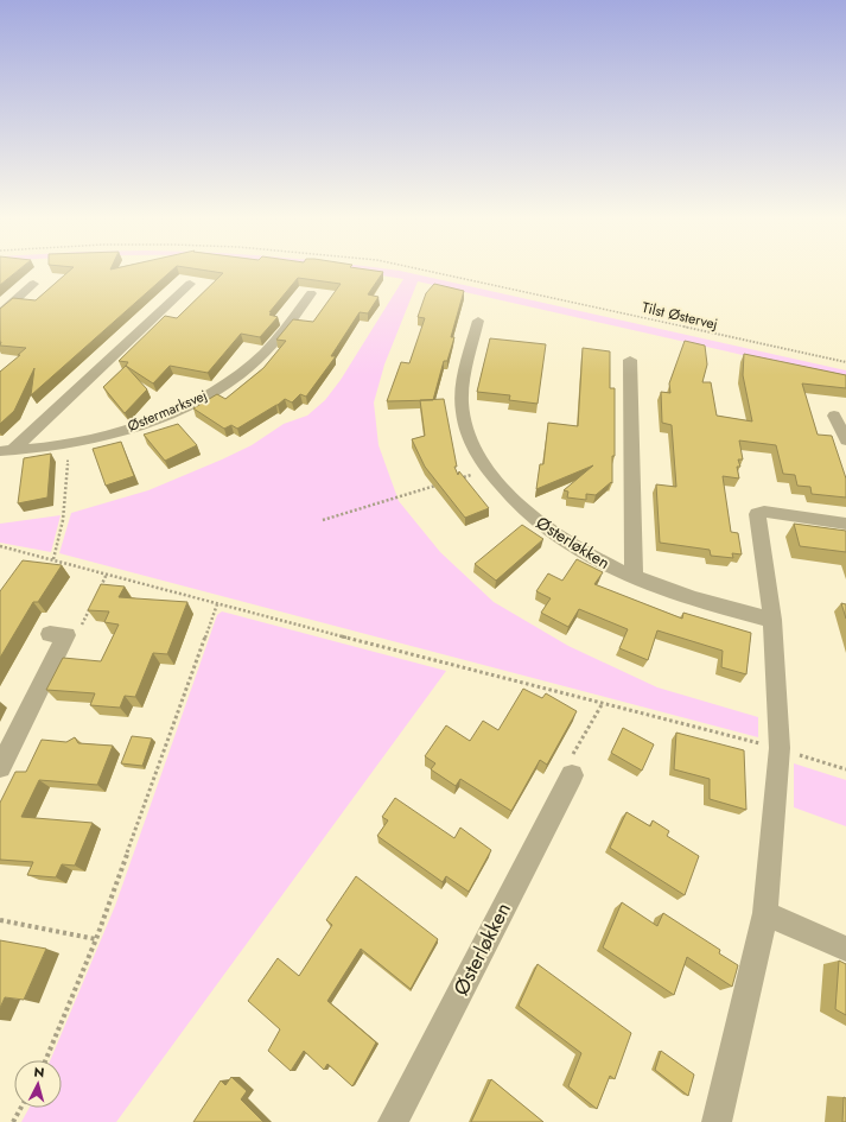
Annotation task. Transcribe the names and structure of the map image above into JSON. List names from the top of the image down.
{
  "streets": {
    "street": ["Østermarksvej", "Østerløkken"],
    "path": ["Tilst Østervej"]
  },
  "north": "top"
}
